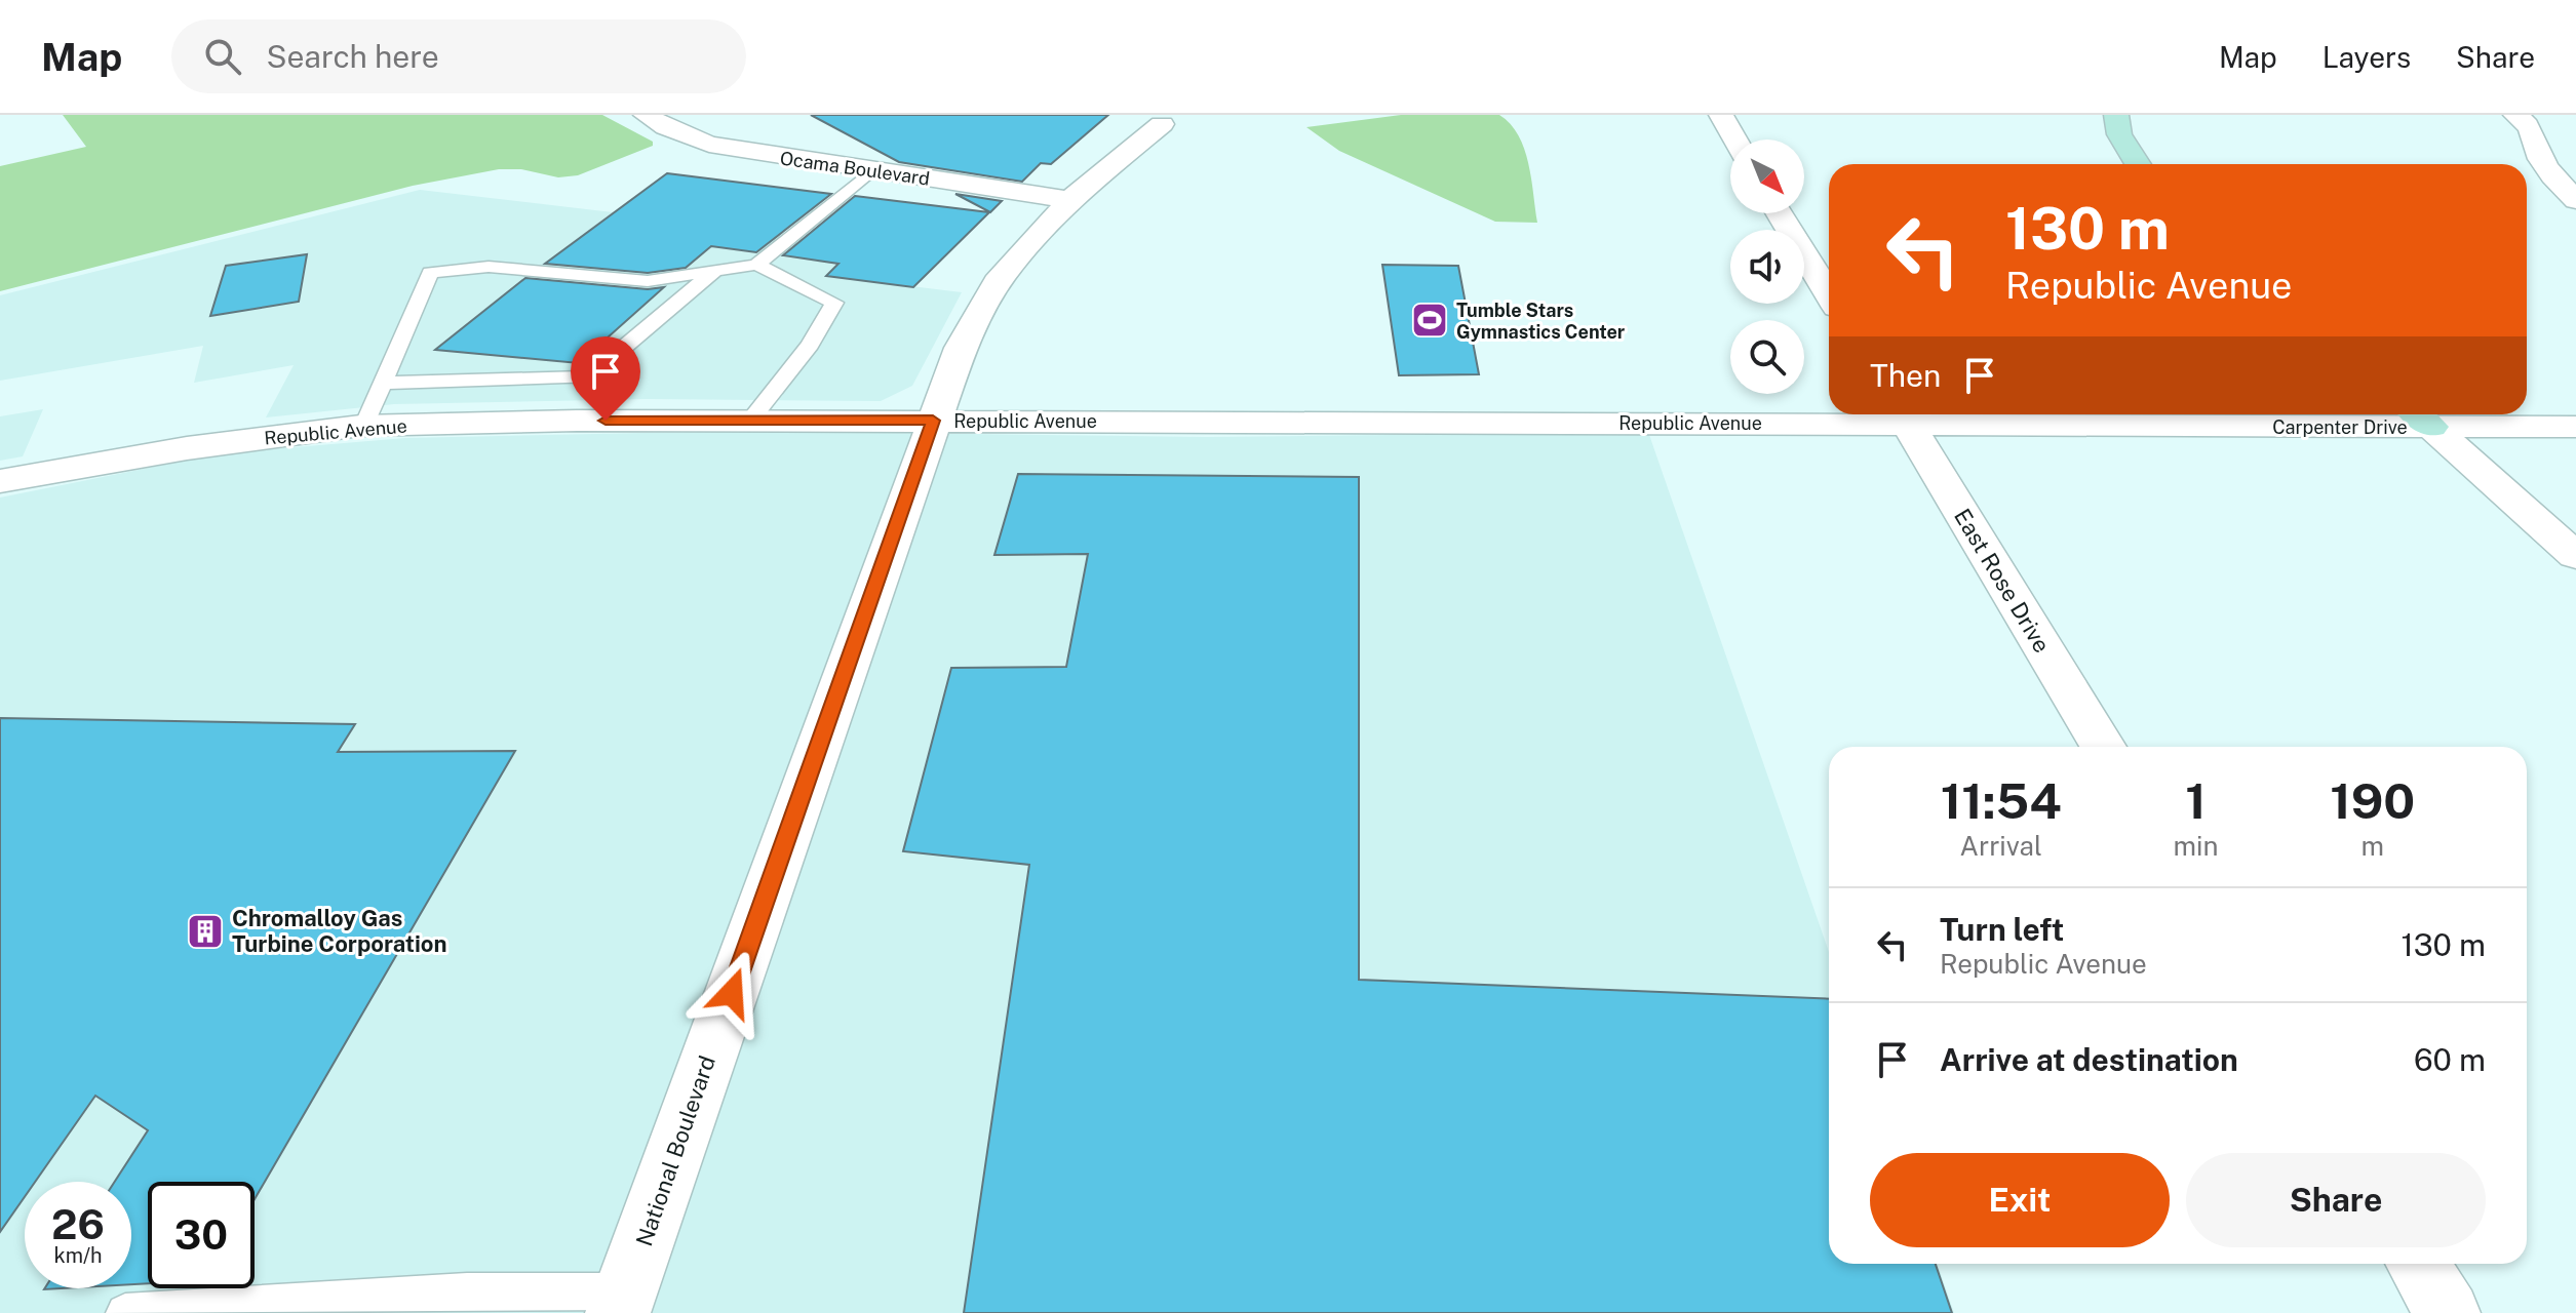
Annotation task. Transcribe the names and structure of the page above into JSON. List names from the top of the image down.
{
  "streets": {
    "street": [
      "Ocama Boulevard",
      "Republic Avenue",
      "Carpenter Drive",
      "East Rose Drive",
      "National Boulevard"
    ]
  },
  "crossings": [
    ["Ocama Boulevard", "National Boulevard"],
    ["Republic Avenue", "Carpenter Drive"],
    ["Republic Avenue", "East Rose Drive"],
    ["Republic Avenue", "National Boulevard"],
    ["Carpenter Drive", "East Rose Drive"]
  ],
  "places": {
    "sports": ["Tumble Stars Gymnastics Center"],
    "building": ["Chromalloy Gas Turbine Corporation"]
  },
  "north": "bottom right",
  "page": {
    "header": "Map",
    "search": "Search here",
    "nav": ["Map", "Layers", "Share"],
    "turn": ["130 m", "Republic Avenue"],
    "then": "Then",
    "eta": [
      "11:54",
      "Arrival",
      "1",
      "min",
      "190",
      "m"
    ],
    "list": [
      {
        "name": "Turn left",
        "note": "Republic Avenue",
        "value": "130 m"
      },
      {
        "name": "Arrive at destination",
        "value": "60 m"
      }
    ],
    "buttons": ["Exit", "Share"],
    "speed": "26 km/h",
    "limit": "30"
  }
}
